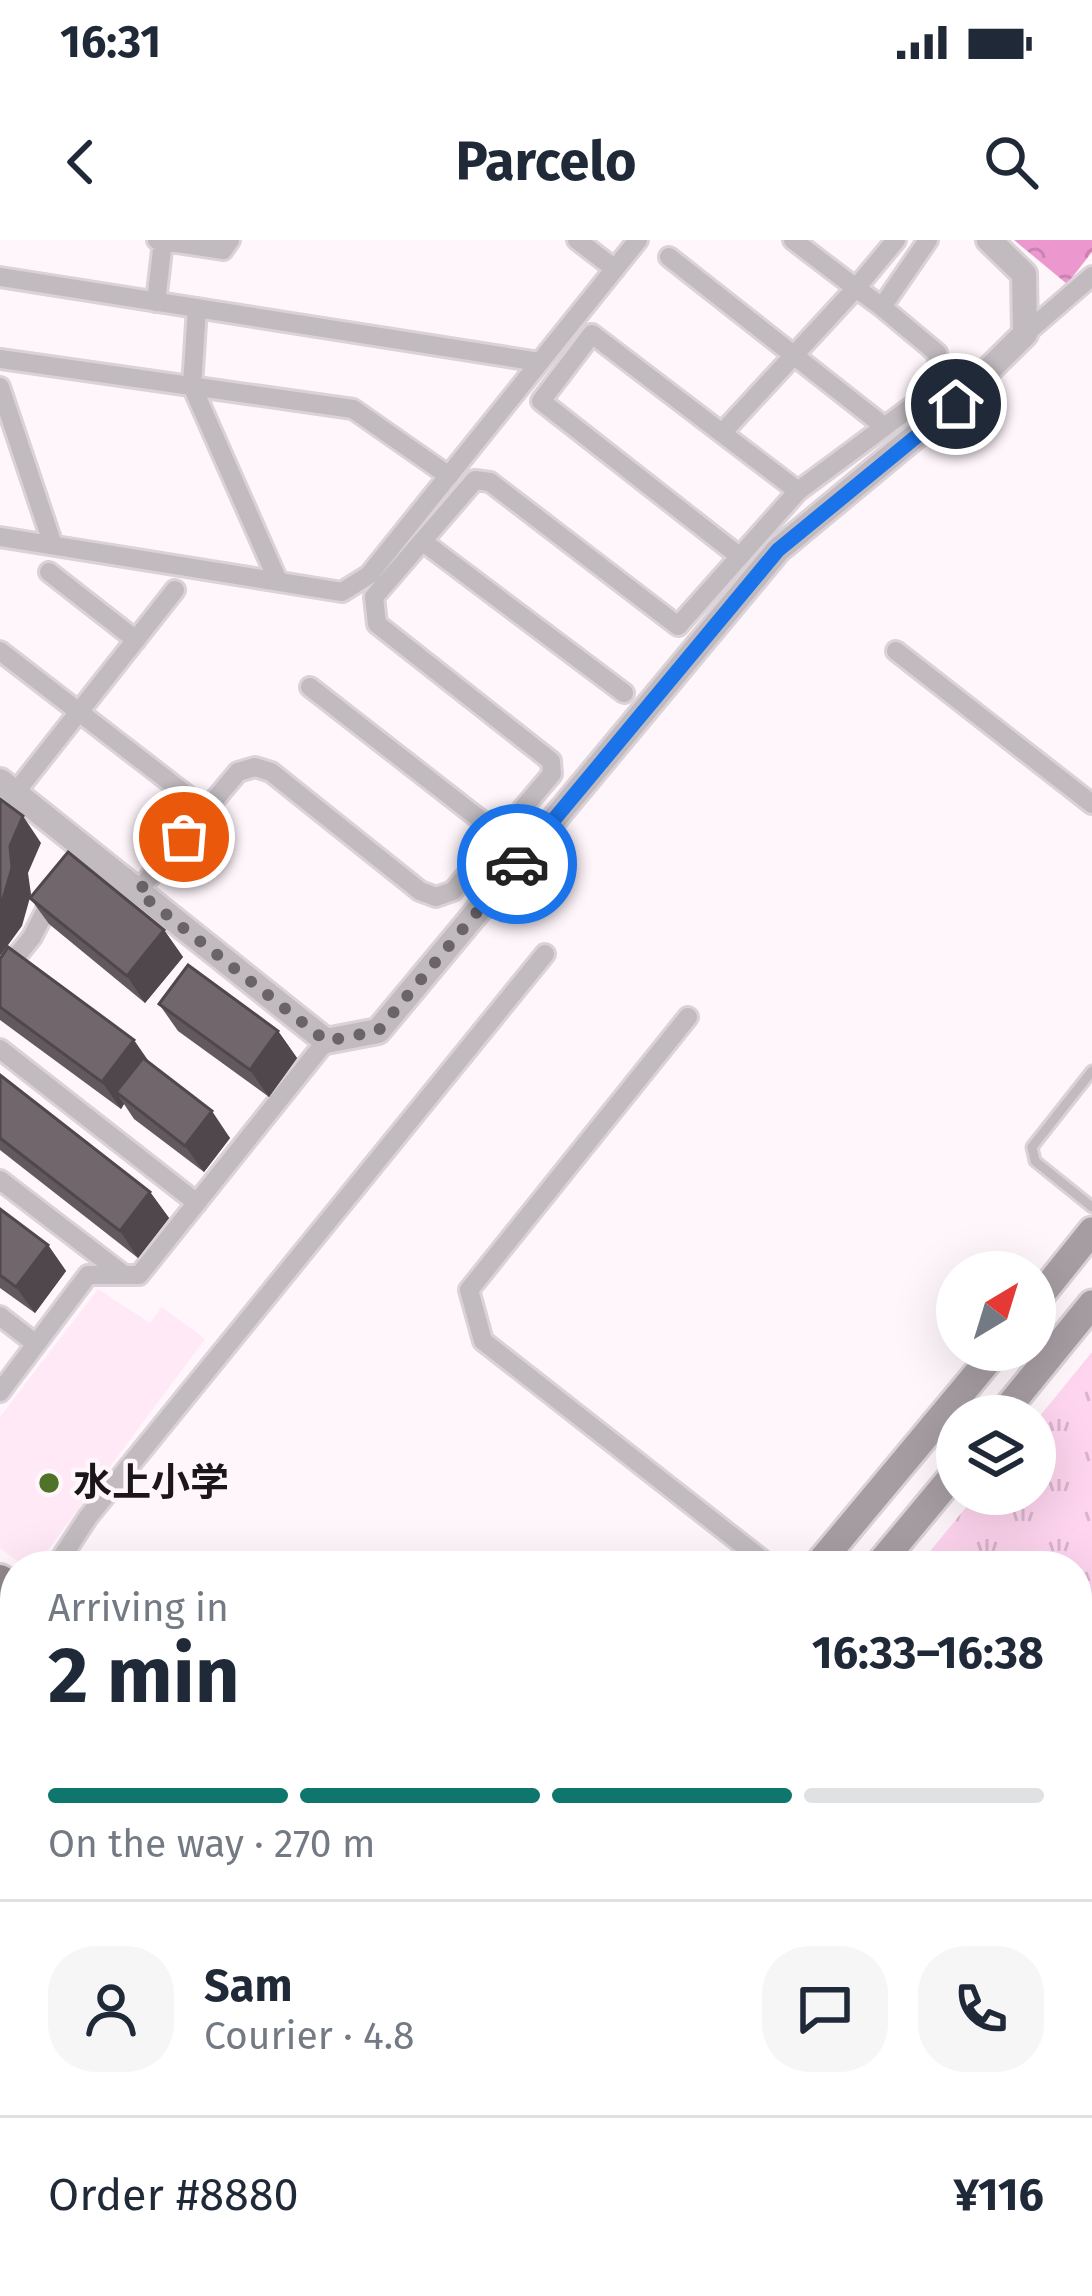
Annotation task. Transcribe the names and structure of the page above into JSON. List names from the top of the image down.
{
  "places": ["水上小学"],
  "north": "top right",
  "page": {
    "status": "16:31",
    "header": "Parcelo",
    "heading": ["2 min", "Arriving in", "16:33–16:38"],
    "panel": [
      "Sam",
      "Courier · 4.8",
      "Order #8880",
      "¥116"
    ],
    "bar": "On the way · 270 m"
  }
}
